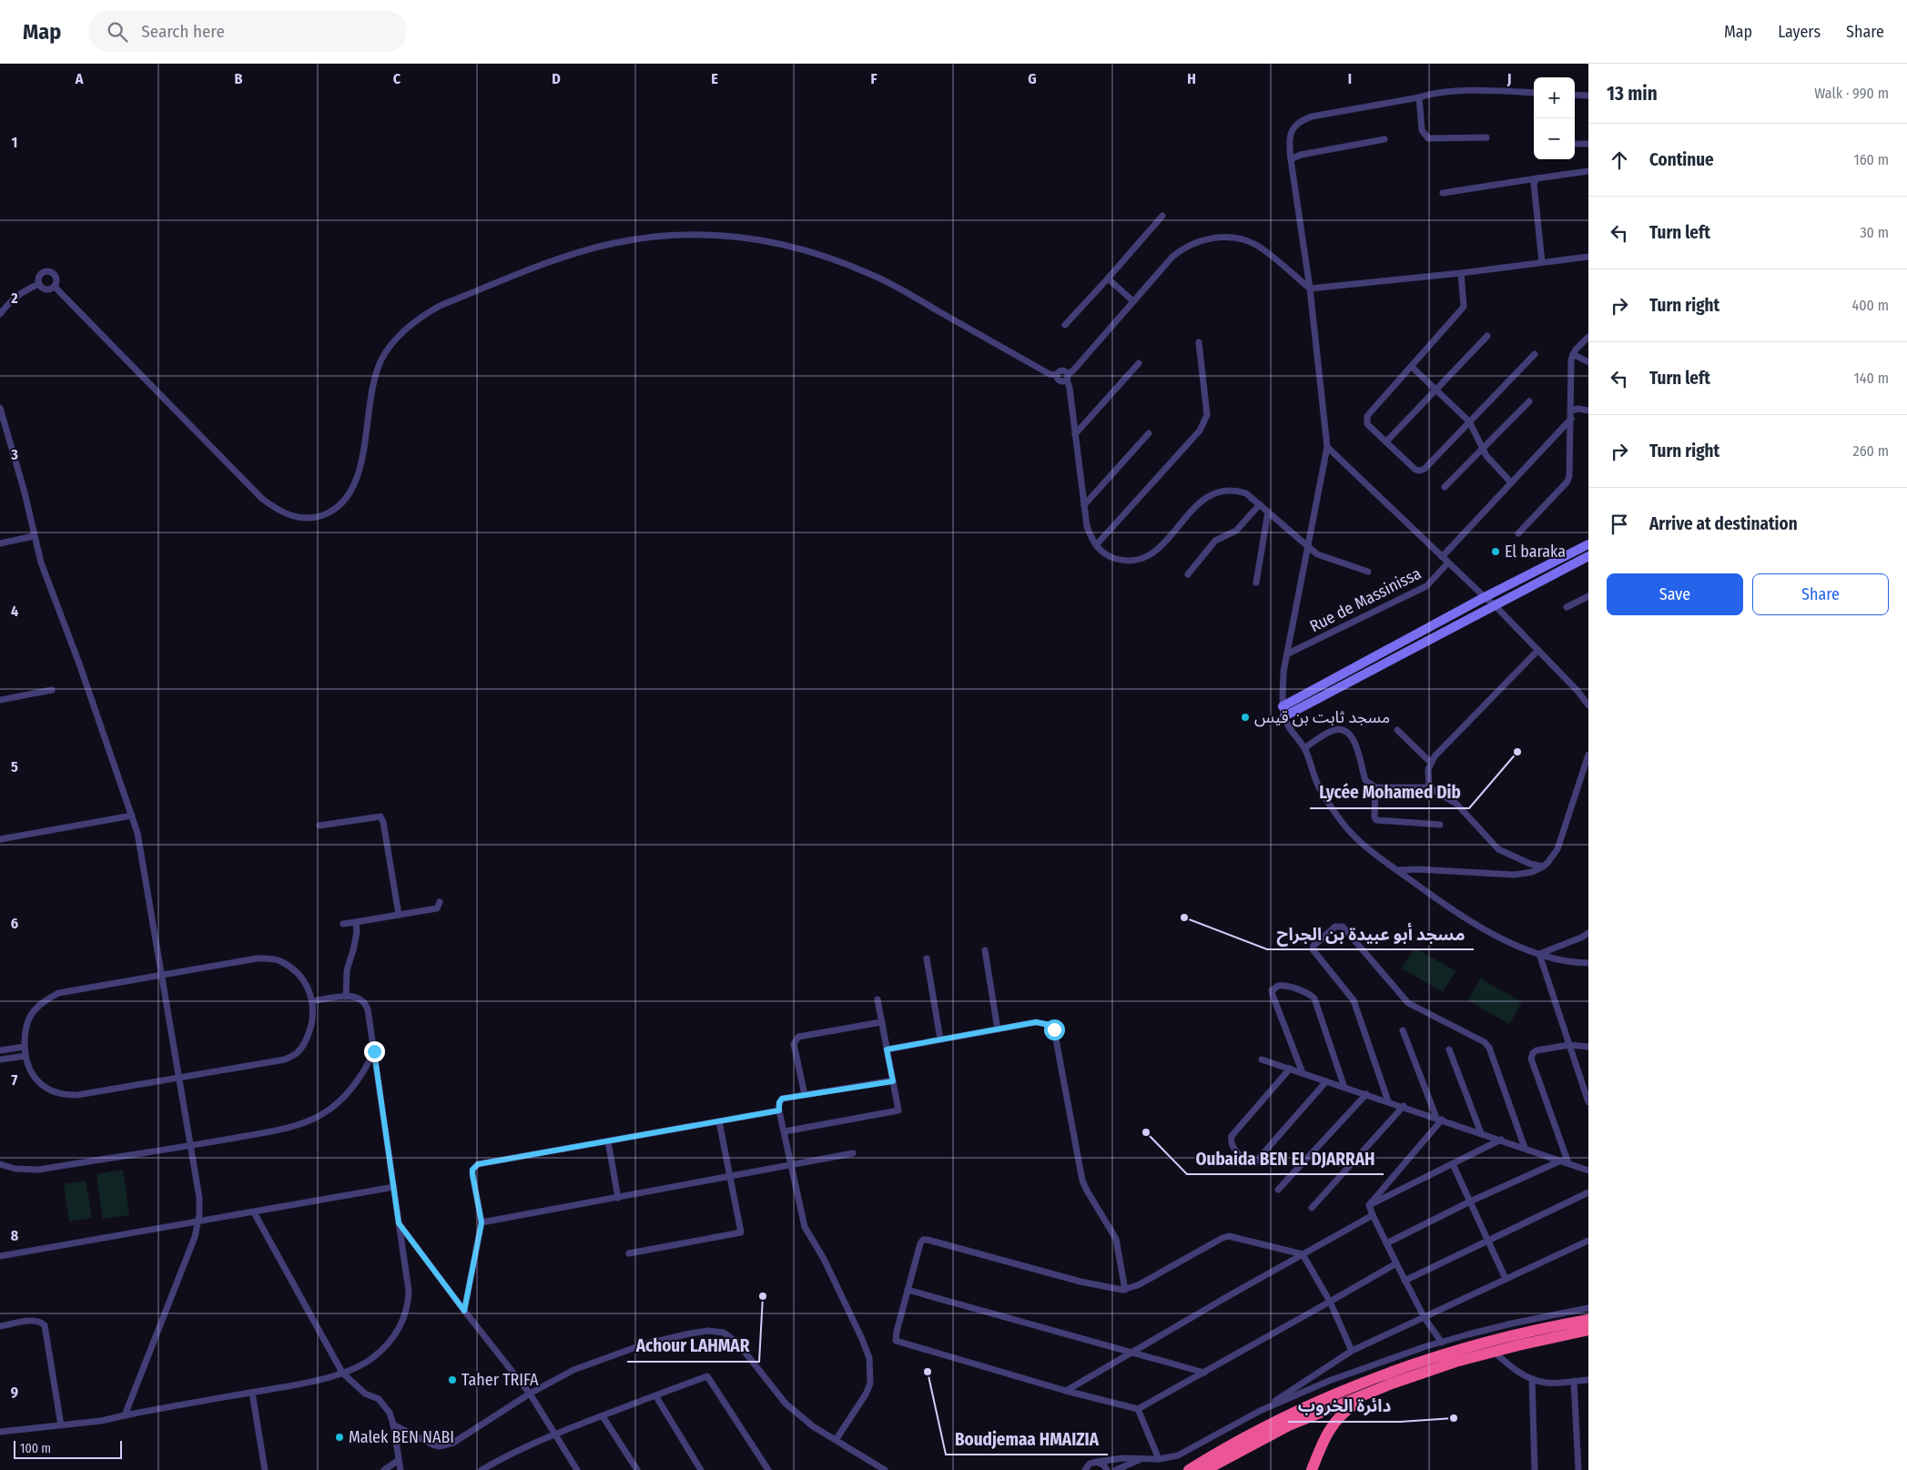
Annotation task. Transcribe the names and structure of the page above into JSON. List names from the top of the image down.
{
  "streets": {
    "street": ["Rue de Massinissa"]
  },
  "places": [
    "El baraka",
    "مسجد ثابت بن قيس",
    "Lycée Mohamed Dib",
    "مسجد أبو عبيدة بن الجراح",
    "Oubaida BEN EL DJARRAH",
    "Achour LAHMAR",
    "Boudjemaa HMAIZIA",
    "Taher TRIFA",
    "دائرة الخروب",
    "Malek BEN NABI"
  ],
  "scale_bar": "100 m",
  "page": {
    "header": "Map",
    "search": "Search here",
    "nav": ["Map", "Layers", "Share"],
    "heading": ["13 min", "Walk · 990 m"],
    "map_buttons": ["+", "−"],
    "list": [
      ["Continue", "160 m"],
      ["Turn left", "30 m"],
      ["Turn right", "400 m"],
      ["Turn left", "140 m"],
      ["Turn right", "260 m"],
      "Arrive at destination"
    ],
    "buttons": ["Save", "Share"],
    "scale": "100 m"
  },
  "grid": {
    "columns": [
      "A",
      "B",
      "C",
      "D",
      "E",
      "F",
      "G",
      "H",
      "I",
      "J"
    ],
    "rows": [
      "1",
      "2",
      "3",
      "4",
      "5",
      "6",
      "7",
      "8",
      "9"
    ]
  }
}
